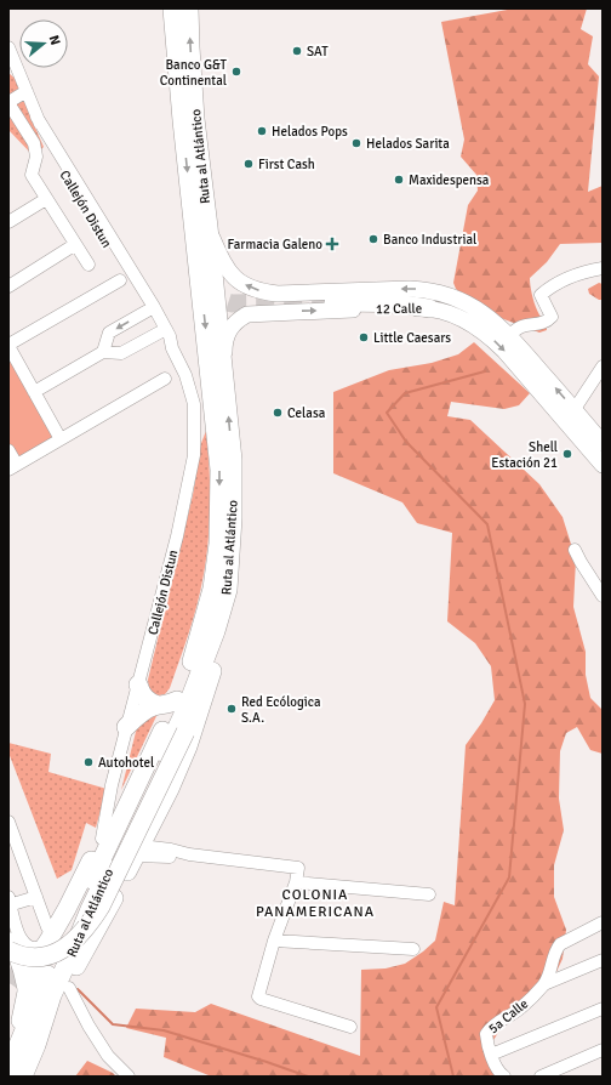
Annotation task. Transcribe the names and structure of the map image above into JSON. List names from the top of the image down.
{
  "streets": {
    "highway": ["Ruta al Atlántico"],
    "main road": ["12 Calle"],
    "street": ["Callejón Distun", "5a Calle"]
  },
  "crossings": [
    ["Ruta al Atlántico", "12 Calle"]
  ],
  "districts": ["COLONIA PANAMERICANA"],
  "places": {
    "other": [
      "SAT",
      "Banco G&T Continental",
      "Helados Pops",
      "Helados Sarita",
      "First Cash",
      "Maxidespensa",
      "Banco Industrial",
      "Little Caesars",
      "Celasa",
      "Shell Estación 21",
      "Red Ecólogica S.A.",
      "Autohotel"
    ],
    "health": ["Farmacia Galeno"]
  },
  "north": "right"
}
